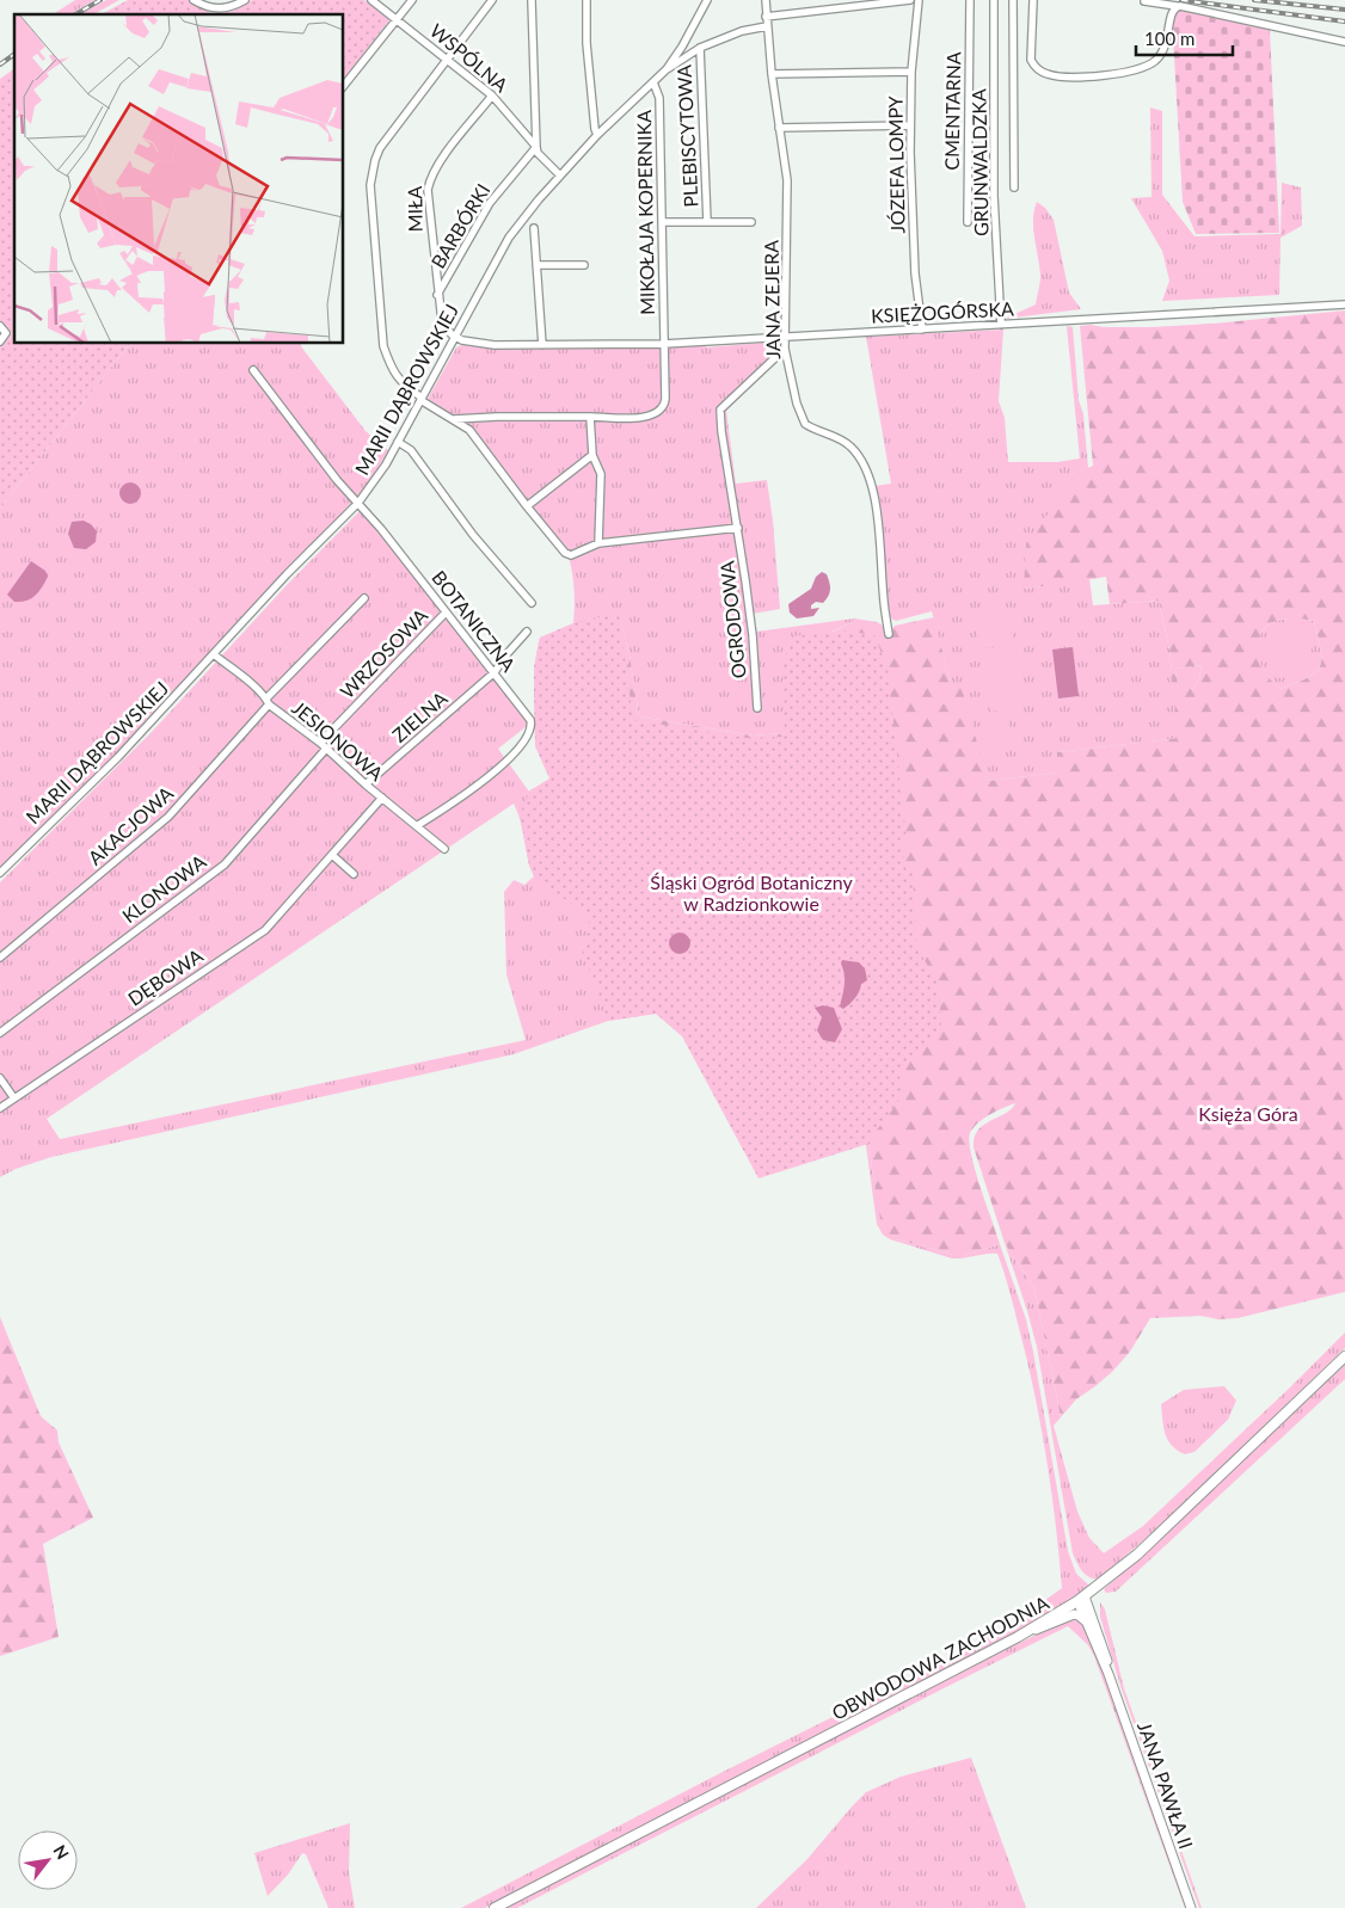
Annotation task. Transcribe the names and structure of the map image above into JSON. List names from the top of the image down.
{
  "streets": {
    "main road": ["OBWODOWA ZACHODNIA"],
    "street": [
      "WSPÓLNA",
      "CMENTARNA",
      "PLEBISCYTOWA",
      "GRUNWALDZKA",
      "JÓZEFA LOMPY",
      "MIŁA",
      "MIKOŁAJA KOPERNIKA",
      "BARBÓRKI",
      "JANA ZEJERA",
      "KSIĘŻOGÓRSKA",
      "MARII DĄBROWSKIEJ",
      "OGRODOWA",
      "BOTANICZNA",
      "WRZOSOWA",
      "ZIELNA",
      "JESIONOWA",
      "AKACJOWA",
      "KLONOWA",
      "DĘBOWA",
      "JANA PAWŁA II"
    ]
  },
  "crossings": [
    ["WSPÓLNA", "MIŁA"],
    ["WSPÓLNA", "BARBÓRKI"],
    ["WSPÓLNA", "MARII DĄBROWSKIEJ"],
    ["PLEBISCYTOWA", "MIKOŁAJA KOPERNIKA"],
    ["GRUNWALDZKA", "KSIĘŻOGÓRSKA"],
    ["JÓZEFA LOMPY", "KSIĘŻOGÓRSKA"],
    ["MIŁA", "BARBÓRKI"],
    ["MIŁA", "KSIĘŻOGÓRSKA"],
    ["MIŁA", "MARII DĄBROWSKIEJ"],
    ["MIKOŁAJA KOPERNIKA", "KSIĘŻOGÓRSKA"],
    ["MIKOŁAJA KOPERNIKA", "MARII DĄBROWSKIEJ"],
    ["JANA ZEJERA", "KSIĘŻOGÓRSKA"],
    ["JANA ZEJERA", "OGRODOWA"],
    ["KSIĘŻOGÓRSKA", "MARII DĄBROWSKIEJ"],
    ["MARII DĄBROWSKIEJ", "BOTANICZNA"],
    ["MARII DĄBROWSKIEJ", "JESIONOWA"],
    ["BOTANICZNA", "WRZOSOWA"],
    ["BOTANICZNA", "ZIELNA"],
    ["BOTANICZNA", "JESIONOWA"],
    ["WRZOSOWA", "JESIONOWA"],
    ["ZIELNA", "JESIONOWA"],
    ["JESIONOWA", "AKACJOWA"],
    ["JESIONOWA", "KLONOWA"],
    ["JESIONOWA", "DĘBOWA"],
    ["OBWODOWA ZACHODNIA", "JANA PAWŁA II"]
  ],
  "parks": ["Śląski Ogród Botaniczny w Radzionkowie", "Księża Góra"],
  "scale_bar": "100 m",
  "north": "top right"
}
